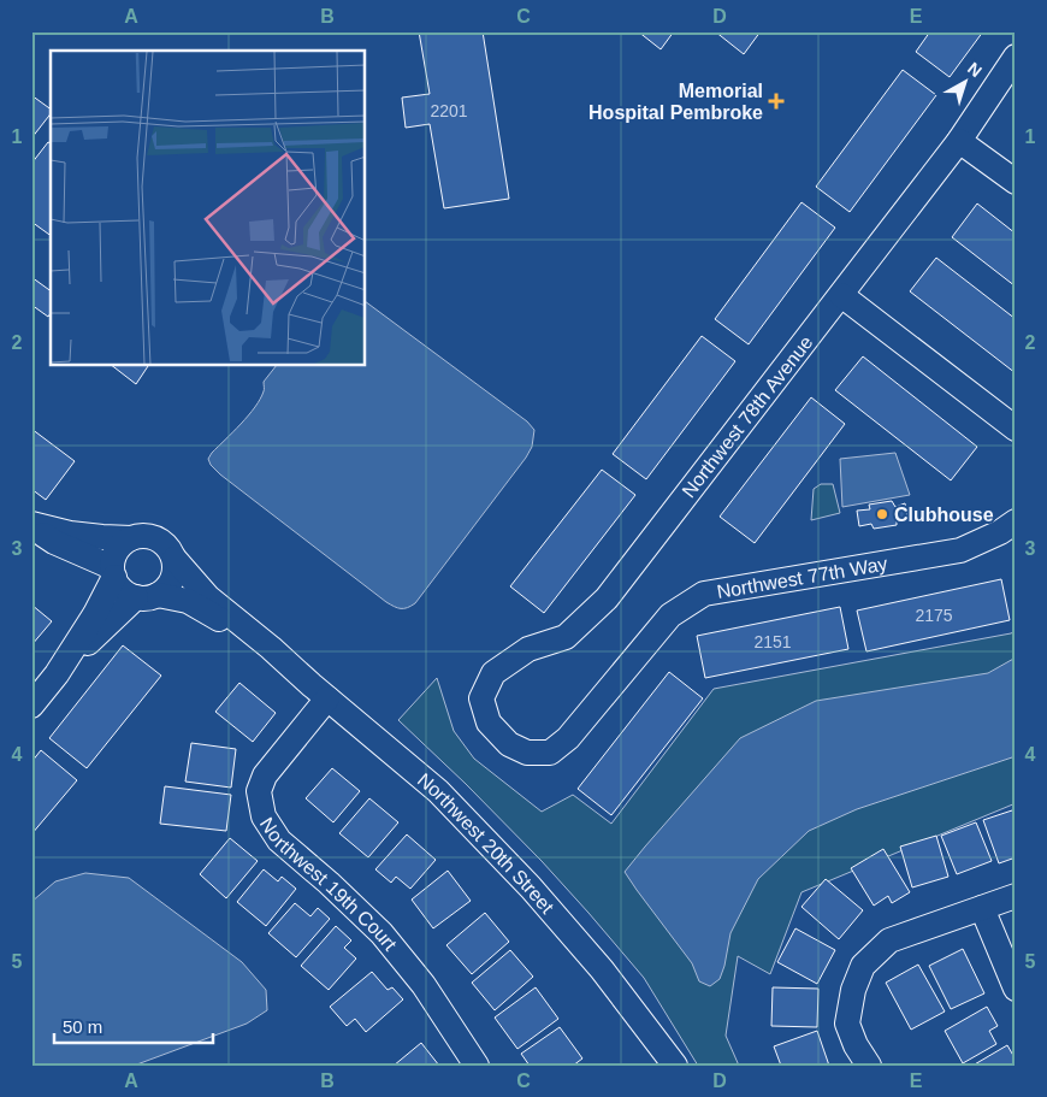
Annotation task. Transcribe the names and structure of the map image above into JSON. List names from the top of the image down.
{
  "streets": {
    "street": [
      "Northwest 78th Avenue",
      "Northwest 77th Way",
      "Northwest 20th Street",
      "Northwest 19th Court"
    ]
  },
  "crossings": [
    ["Northwest 78th Avenue", "Northwest 77th Way"],
    ["Northwest 20th Street", "Northwest 19th Court"]
  ],
  "places": {
    "health": ["Memorial Hospital Pembroke"],
    "other": ["Clubhouse"]
  },
  "house_numbers": ["2201", "2175", "2151"],
  "scale_bar": "50 m",
  "north": "top right",
  "grid": {
    "columns": [
      "A",
      "B",
      "C",
      "D",
      "E"
    ],
    "rows": [
      "1",
      "2",
      "3",
      "4",
      "5"
    ]
  }
}
